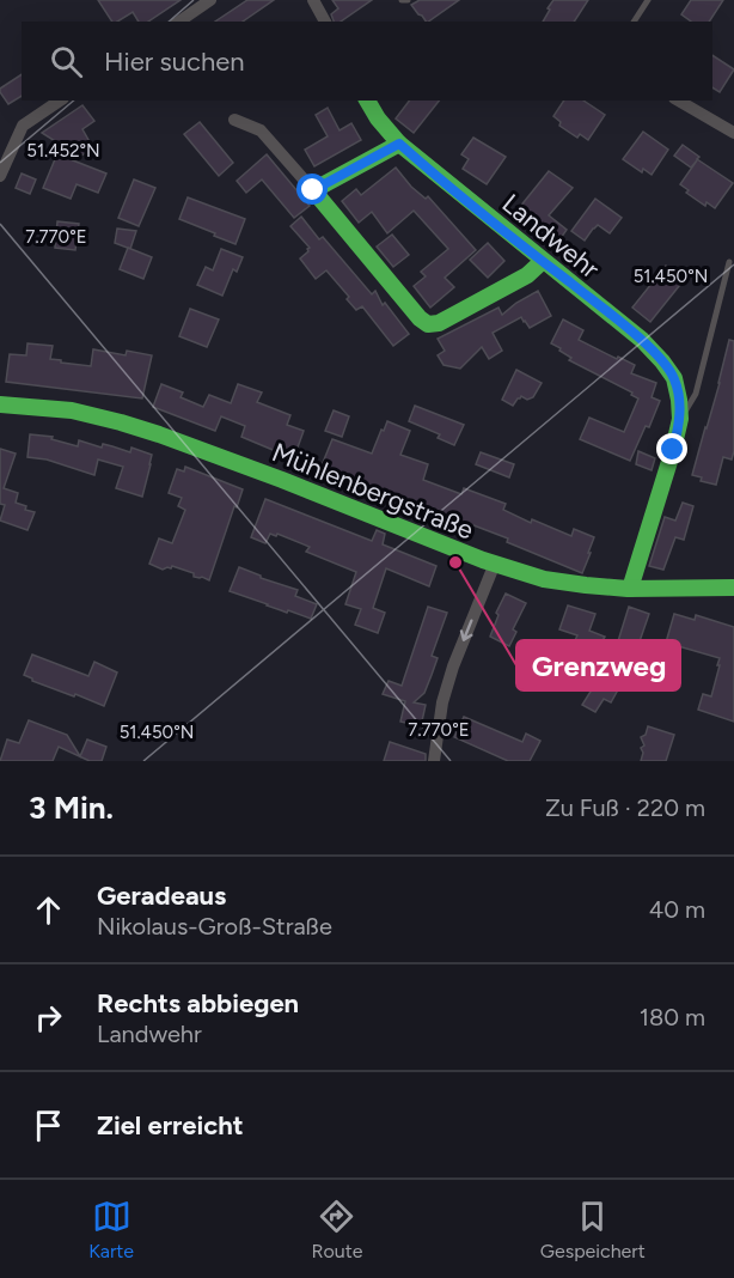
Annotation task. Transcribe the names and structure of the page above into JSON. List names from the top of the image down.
{
  "streets": {
    "street": ["Landwehr", "Mühlenbergstraße"]
  },
  "crossings": [
    ["Landwehr", "Mühlenbergstraße"]
  ],
  "places": ["Grenzweg"],
  "page": {
    "search": "Hier suchen",
    "heading": ["3 Min.", "Zu Fuß · 220 m"],
    "list": [
      ["Geradeaus", "Nikolaus-Groß-Straße", "40 m"],
      ["Rechts abbiegen", "Landwehr", "180 m"],
      "Ziel erreicht"
    ],
    "nav": ["Karte", "Route", "Gespeichert"]
  },
  "coordinates": ["51.452°N", "7.770°E", "51.450°N"]
}
